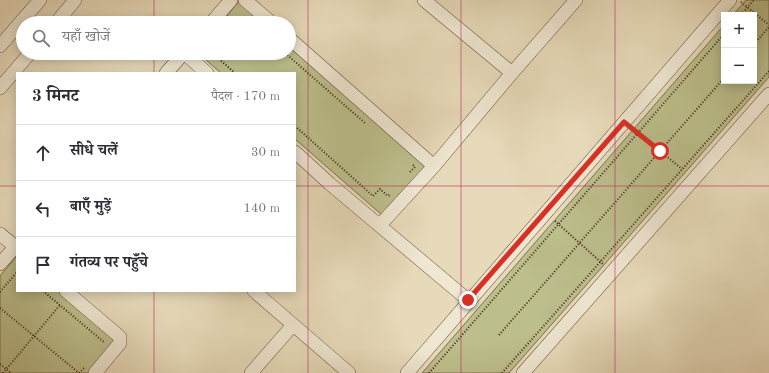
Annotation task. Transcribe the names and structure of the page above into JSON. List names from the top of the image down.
{
  "page": {
    "map_buttons": ["+", "−"],
    "search": "यहाँ खोजें",
    "heading": ["3 मिनट", "पैदल · 170 m"],
    "list": [
      ["सीधे चलें", "30 m"],
      ["बाएँ मुड़ें", "140 m"],
      "गंतव्य पर पहुँचे"
    ]
  }
}
